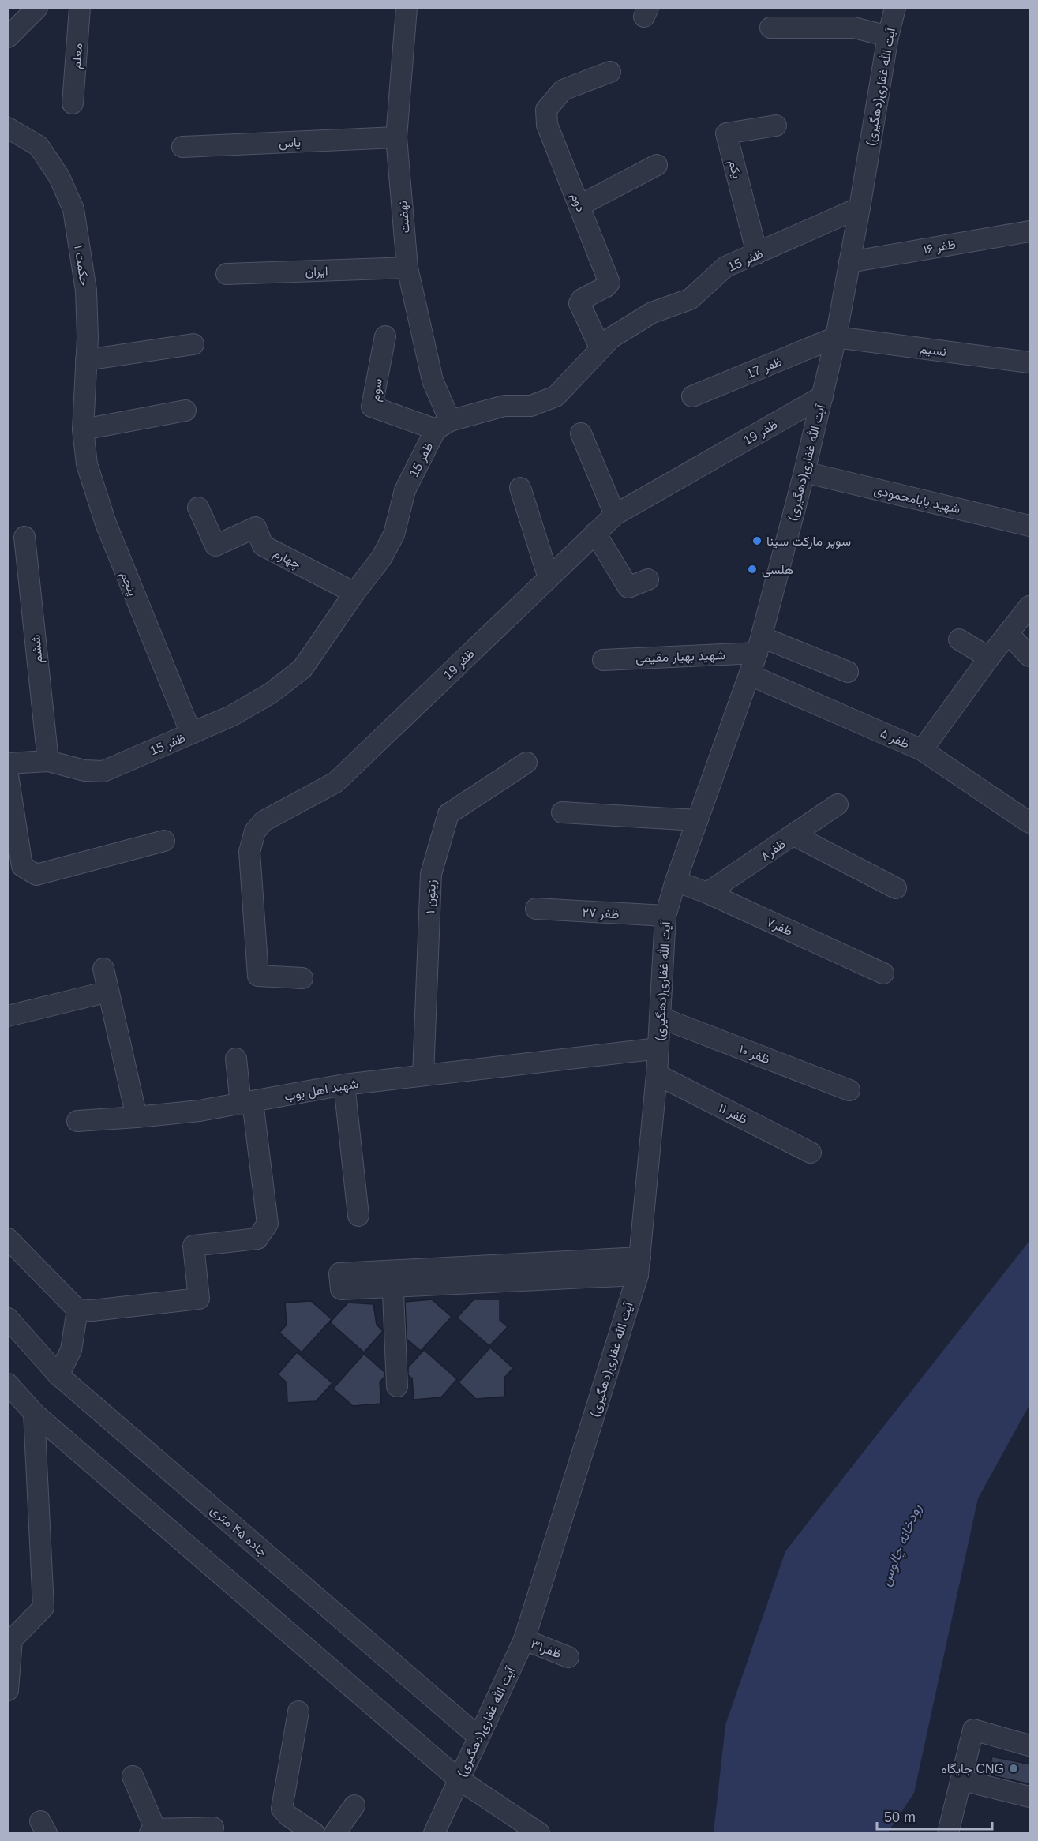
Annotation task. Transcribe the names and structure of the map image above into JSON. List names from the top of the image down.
{
  "streets": {
    "street": [
      "معلم",
      "آیت الله غفاری(دهگیری)",
      "یاس",
      "یکم",
      "دوم",
      "نهضت",
      "ظفر ۱۶",
      "ظفر 15",
      "حکمت ۱",
      "ایران",
      "نسیم",
      "ظفر 17",
      "سوم",
      "ظفر 19",
      "شهید بابامحمودی",
      "چهارم",
      "پنجم",
      "ششم",
      "شهید بهیار مقیمی",
      "ظفر ۵",
      "ظفر۸",
      "زیتون ۱",
      "ظفر ۲۷",
      "ظفر۷",
      "ظفر ۱۰",
      "شهید اهل بوب",
      "ظفر ۱۱",
      "جاده ۴۵ متری",
      "ظفر۳۱"
    ]
  },
  "crossings": [
    ["آیت الله غفاری(دهگیری)", "ظفر ۱۶"],
    ["آیت الله غفاری(دهگیری)", "ظفر 15"],
    ["آیت الله غفاری(دهگیری)", "نسیم"],
    ["آیت الله غفاری(دهگیری)", "ظفر 17"],
    ["آیت الله غفاری(دهگیری)", "ظفر 19"],
    ["آیت الله غفاری(دهگیری)", "شهید بابامحمودی"],
    ["آیت الله غفاری(دهگیری)", "شهید بهیار مقیمی"],
    ["آیت الله غفاری(دهگیری)", "ظفر ۵"],
    ["آیت الله غفاری(دهگیری)", "ظفر ۲۷"],
    ["آیت الله غفاری(دهگیری)", "ظفر۷"],
    ["آیت الله غفاری(دهگیری)", "ظفر ۱۰"],
    ["آیت الله غفاری(دهگیری)", "شهید اهل بوب"],
    ["آیت الله غفاری(دهگیری)", "ظفر ۱۱"],
    ["آیت الله غفاری(دهگیری)", "جاده ۴۵ متری"],
    ["آیت الله غفاری(دهگیری)", "ظفر۳۱"],
    ["یاس", "نهضت"],
    ["یکم", "ظفر 15"],
    ["دوم", "ظفر 15"],
    ["نهضت", "ظفر 15"],
    ["نهضت", "ایران"],
    ["نهضت", "سوم"],
    ["ظفر 15", "سوم"],
    ["ظفر 15", "چهارم"],
    ["ظفر 15", "پنجم"],
    ["ظفر 15", "ششم"],
    ["حکمت ۱", "پنجم"],
    ["نسیم", "ظفر 17"],
    ["ظفر۸", "ظفر۷"],
    ["زیتون ۱", "شهید اهل بوب"]
  ],
  "water": ["رودخانه چالوس"],
  "places": ["سوپر مارکت سینا", "هلسی", "جایگاه CNG"],
  "scale_bar": "50 m"
}
